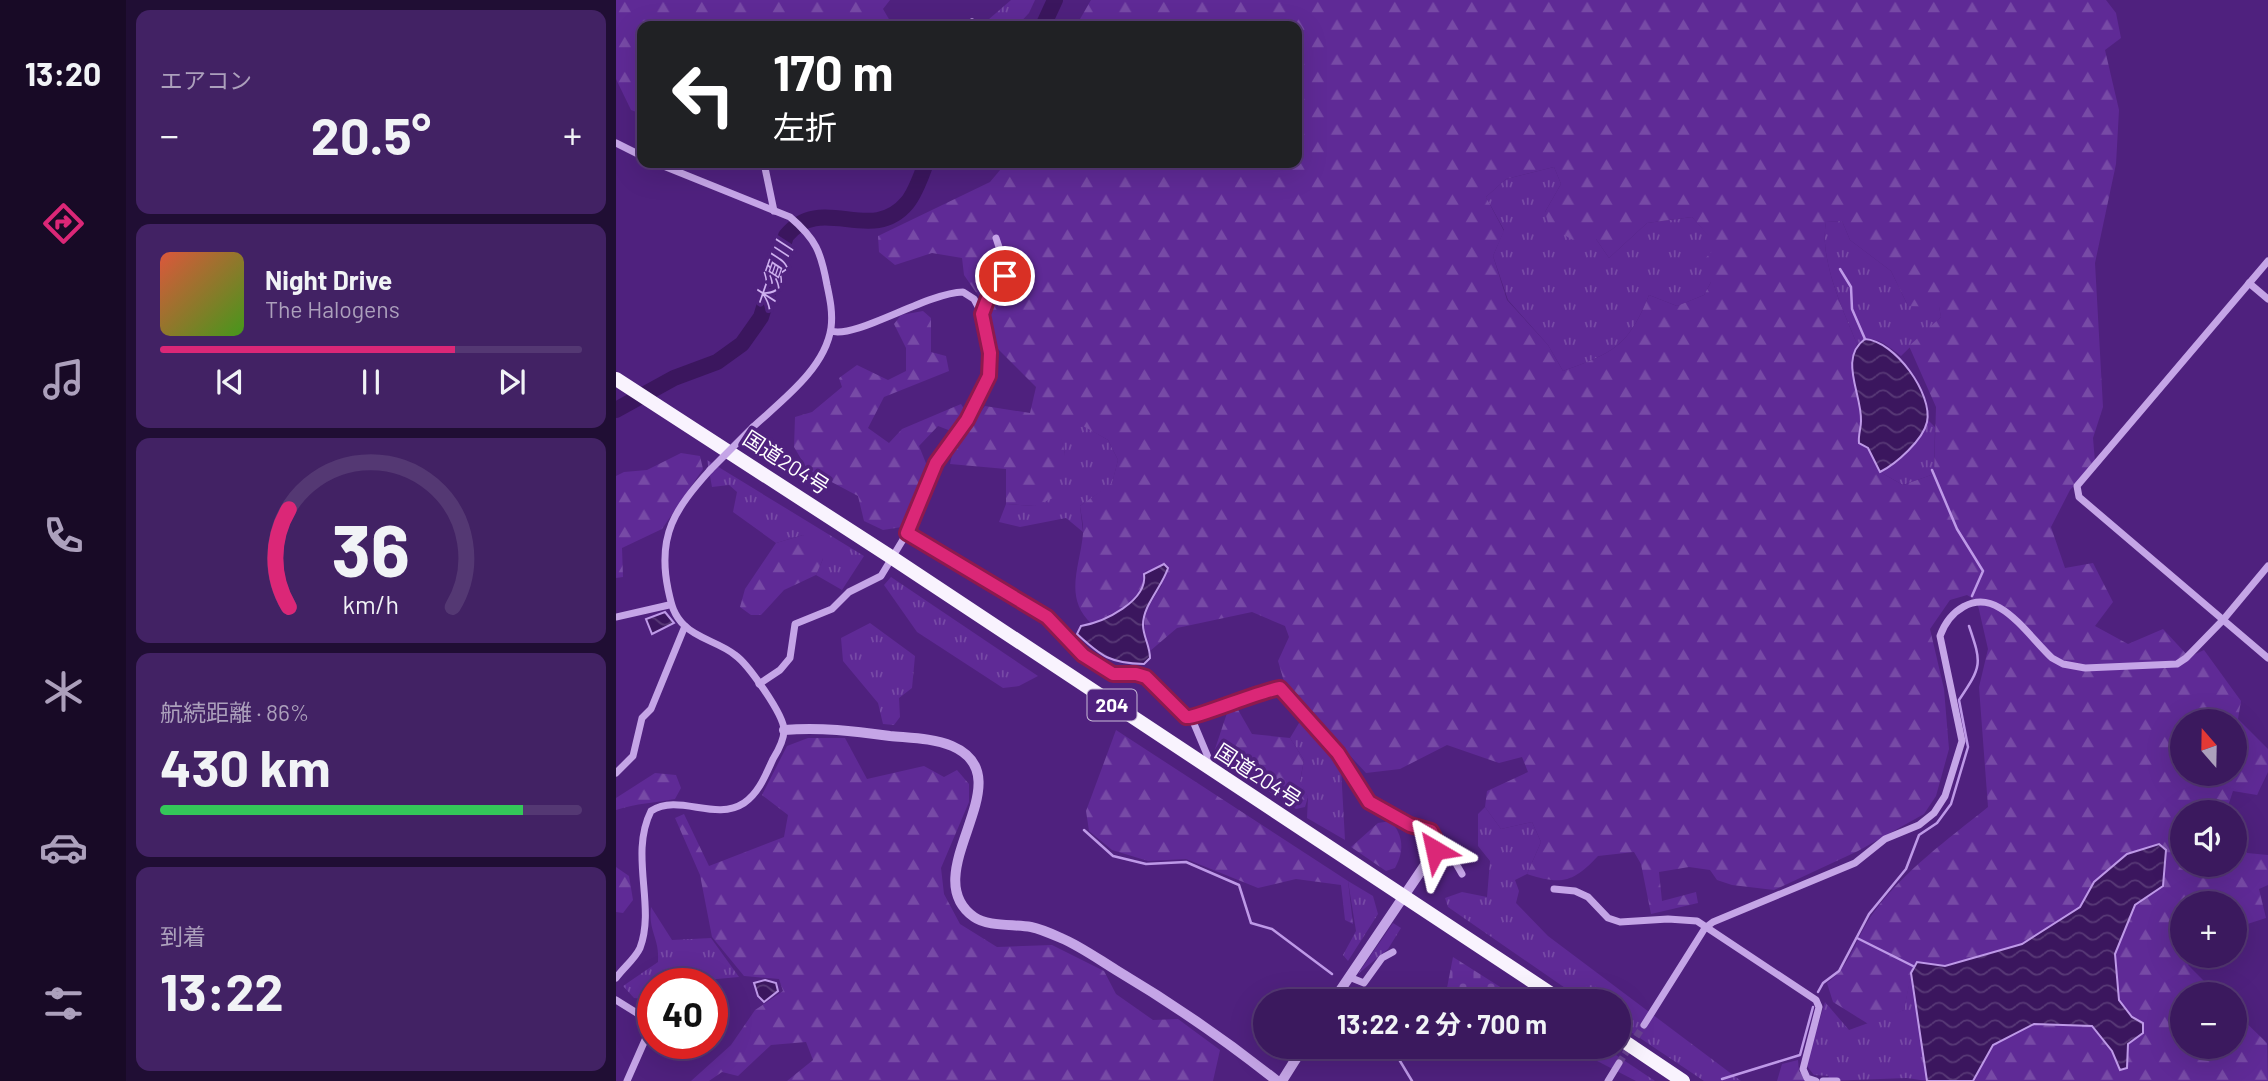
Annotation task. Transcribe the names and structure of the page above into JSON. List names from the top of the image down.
{
  "streets": {
    "highway": ["国道204号", "204"]
  },
  "water": ["木須川"],
  "north": "top",
  "page": {
    "tabs": "13:20",
    "tile": [
      "エアコン",
      ["航続距離 · 86%", "430 km"],
      ["到着", "13:22"]
    ],
    "turn": ["170 m", "左折"],
    "heat": ["−", "20.5°", "+"],
    "song": ["Night Drive", "The Halogens"],
    "map_buttons": ["+", "−"],
    "limit": "40",
    "trip": "13:22 · 2 分 · 700 m",
    "gauge": ["36", "km/h"]
  }
}
